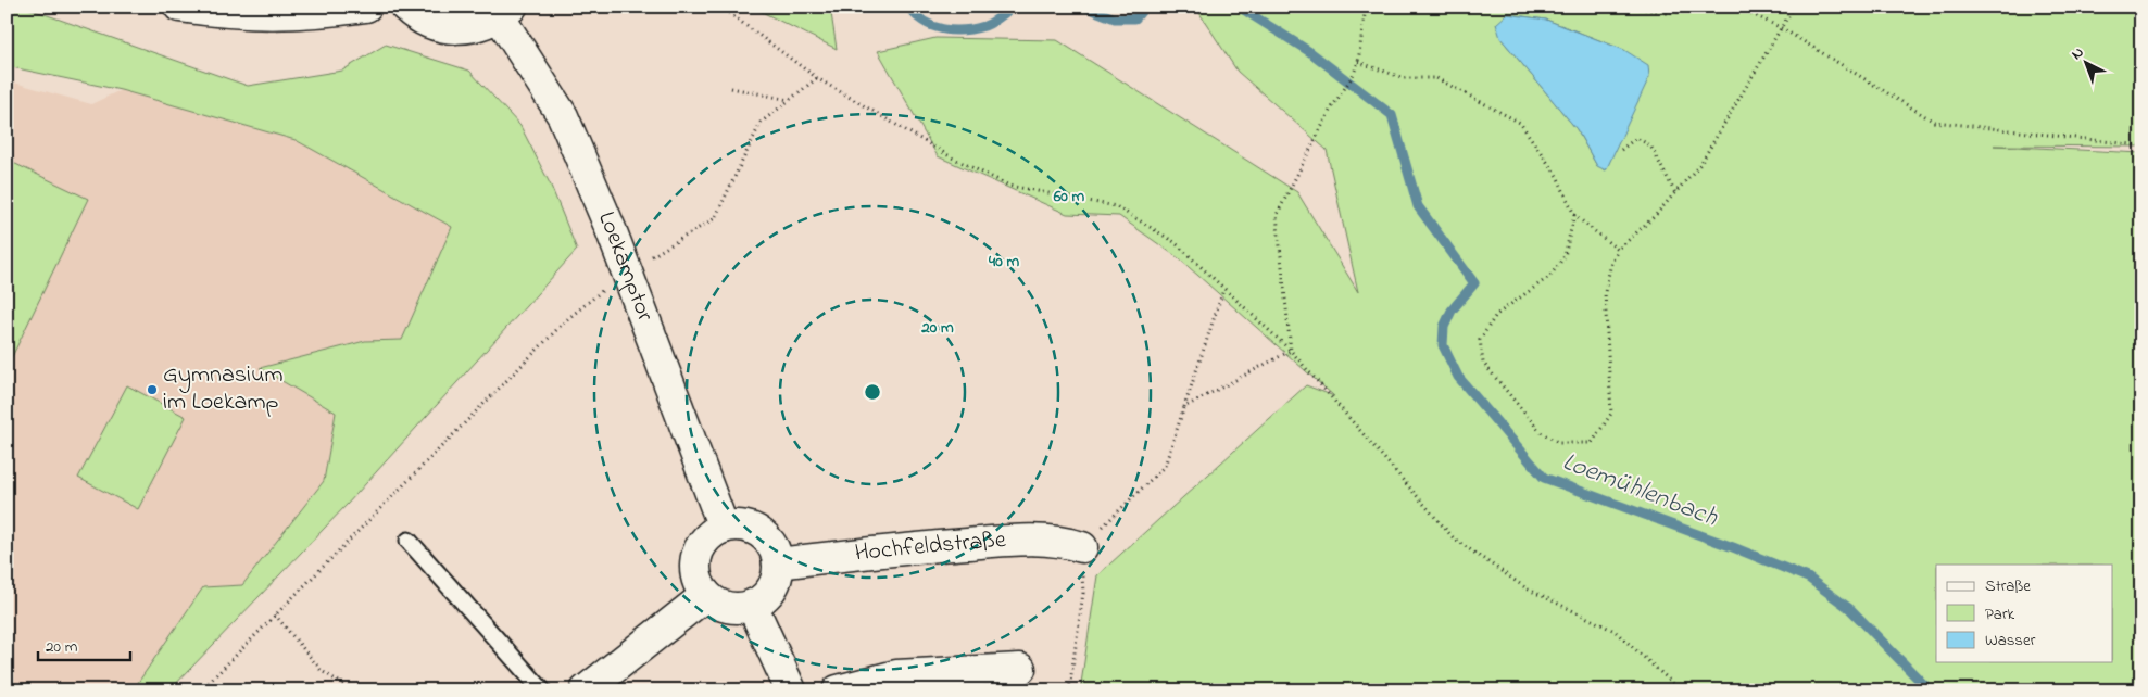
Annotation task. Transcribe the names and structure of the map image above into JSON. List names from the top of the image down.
{
  "streets": {
    "street": ["Loekamptor", "Hochfeldstraße"]
  },
  "crossings": [
    ["Loekamptor", "Hochfeldstraße"]
  ],
  "water": ["Loemühlenbach"],
  "places": ["Gymnasium im Loekamp"],
  "legend": ["Straße", "Park", "Wasser"],
  "scale_bar": "20 m",
  "north": "top left",
  "rings": ["60 m", "40 m", "20 m"]
}
